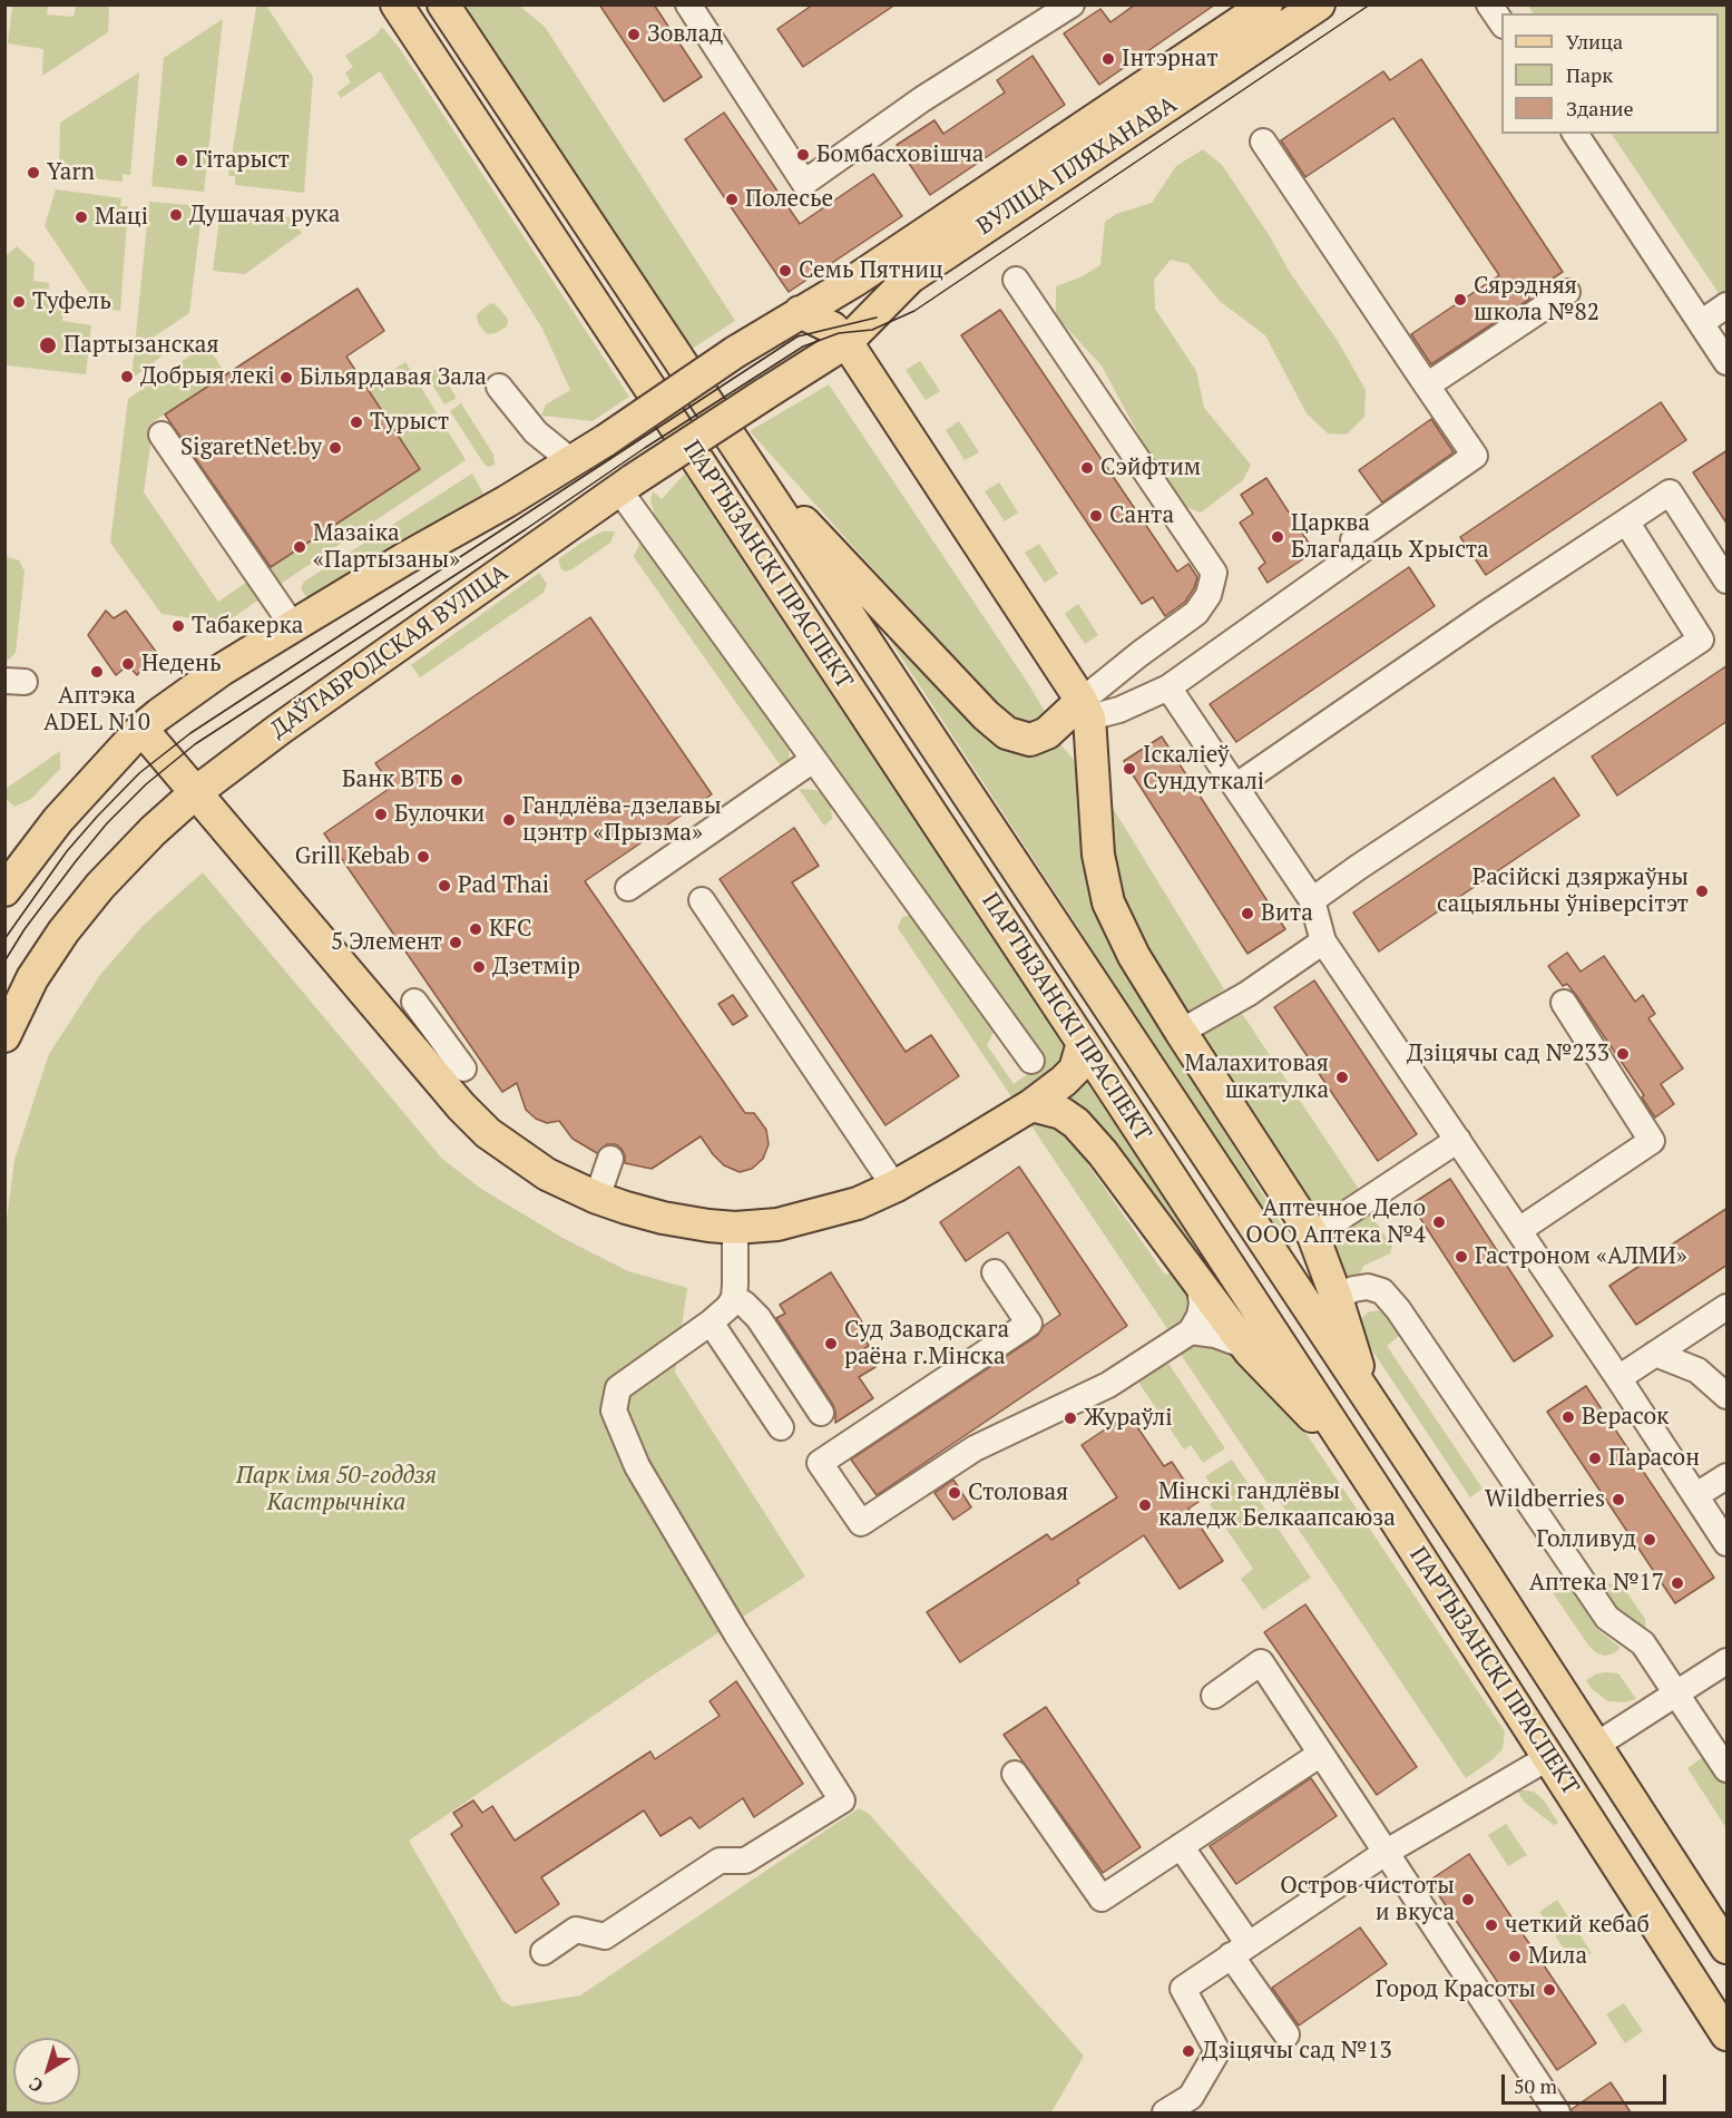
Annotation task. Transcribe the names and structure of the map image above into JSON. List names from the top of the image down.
{
  "streets": {
    "main road": ["ВУЛІЦА ПЛЯХАНАВА", "ПАРТЫЗАНСКІ ПРАСПЕКТ", "ДАЎГАБРОДСКАЯ ВУЛІЦА"]
  },
  "crossings": [
    ["ВУЛІЦА ПЛЯХАНАВА", "ДАЎГАБРОДСКАЯ ВУЛІЦА"]
  ],
  "parks": ["Парк імя 50-годдзя Кастрычніка"],
  "places": [
    "Зовлад",
    "Інтэрнат",
    "Бомбасховішча",
    "Гітарыст",
    "Yarn",
    "Полесье",
    "Душачая рука",
    "Маці",
    "Семь Пятниц",
    "Сярэдняя школа №82",
    "Туфель",
    "Партызанская",
    "Добрыя лекі",
    "Більярдавая Зала",
    "Турыст",
    "SigaretNet.by",
    "Сэйфтим",
    "Санта",
    "Царква Благадаць Хрыста",
    "Мазаіка «Партызаны»",
    "Табакерка",
    "Недень",
    "Аптэка ADEL N10",
    "Іскаліеў Сундуткалі",
    "Банк ВТБ",
    "Булочки",
    "Гандлёва-дзелавы цэнтр «Прызма»",
    "Grill Kebab",
    "Pad Thai",
    "Расійскі дзяржаўны сацыяльны ўніверсітэт",
    "Вита",
    "KFC",
    "5 Элемент",
    "Дзетмір",
    "Дзіцячы сад №233",
    "Малахитовая шкатулка",
    "Аптечное Дело ООО Аптека №4",
    "Гастроном «АЛМИ»",
    "Суд Заводскага раёна г.Мінска",
    "Верасок",
    "Жураўлі",
    "Парасон",
    "Столовая",
    "Wildberries",
    "Мінскі гандлёвы каледж Белкаапсаюза",
    "Голливуд",
    "Аптека №17",
    "Остров чистоты и вкуса",
    "четкий кебаб",
    "Мила",
    "Город Красоты",
    "Дзіцячы сад №13"
  ],
  "legend": ["Улица", "Парк", "Здание"],
  "scale_bar": "50 m",
  "north": "bottom left"
}
